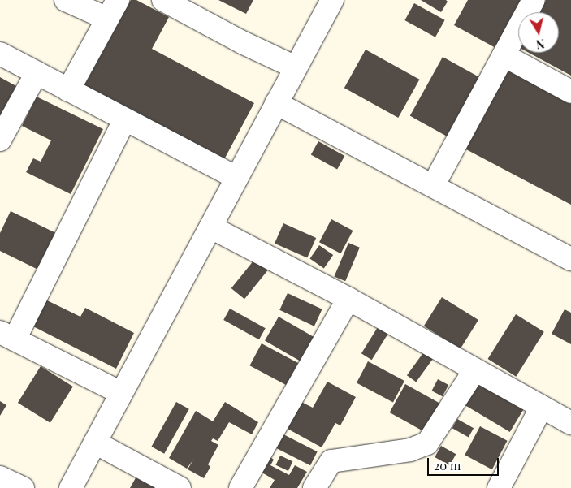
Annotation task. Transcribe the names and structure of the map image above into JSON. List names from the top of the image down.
{
  "scale_bar": "20 m",
  "north": "bottom"
}
